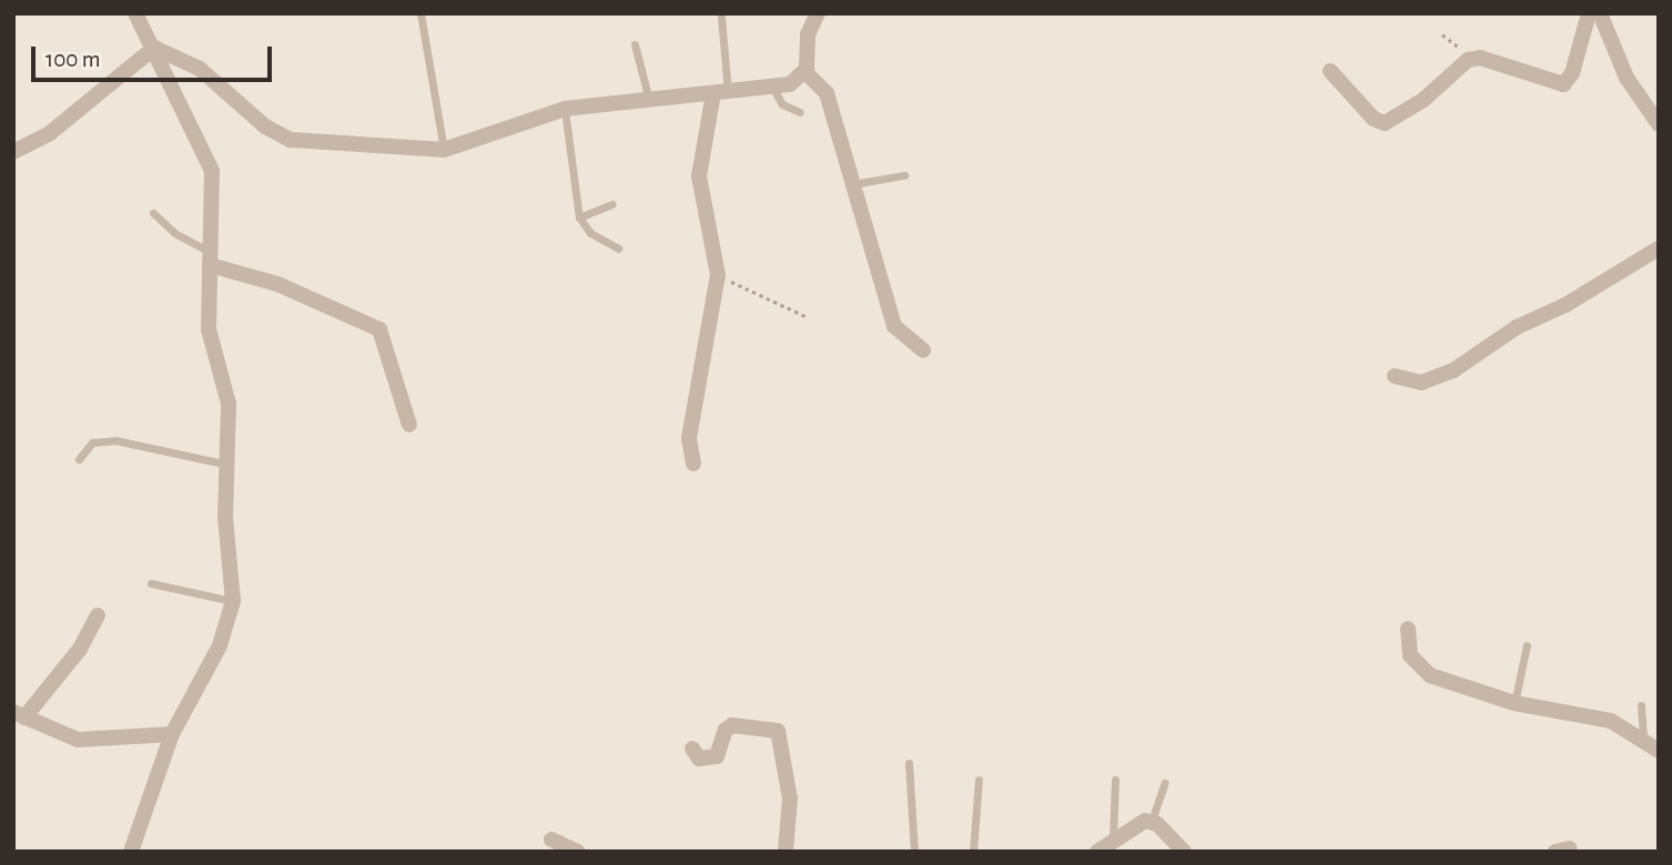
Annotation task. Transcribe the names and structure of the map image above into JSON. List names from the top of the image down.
{
  "scale_bar": "100 m"
}
